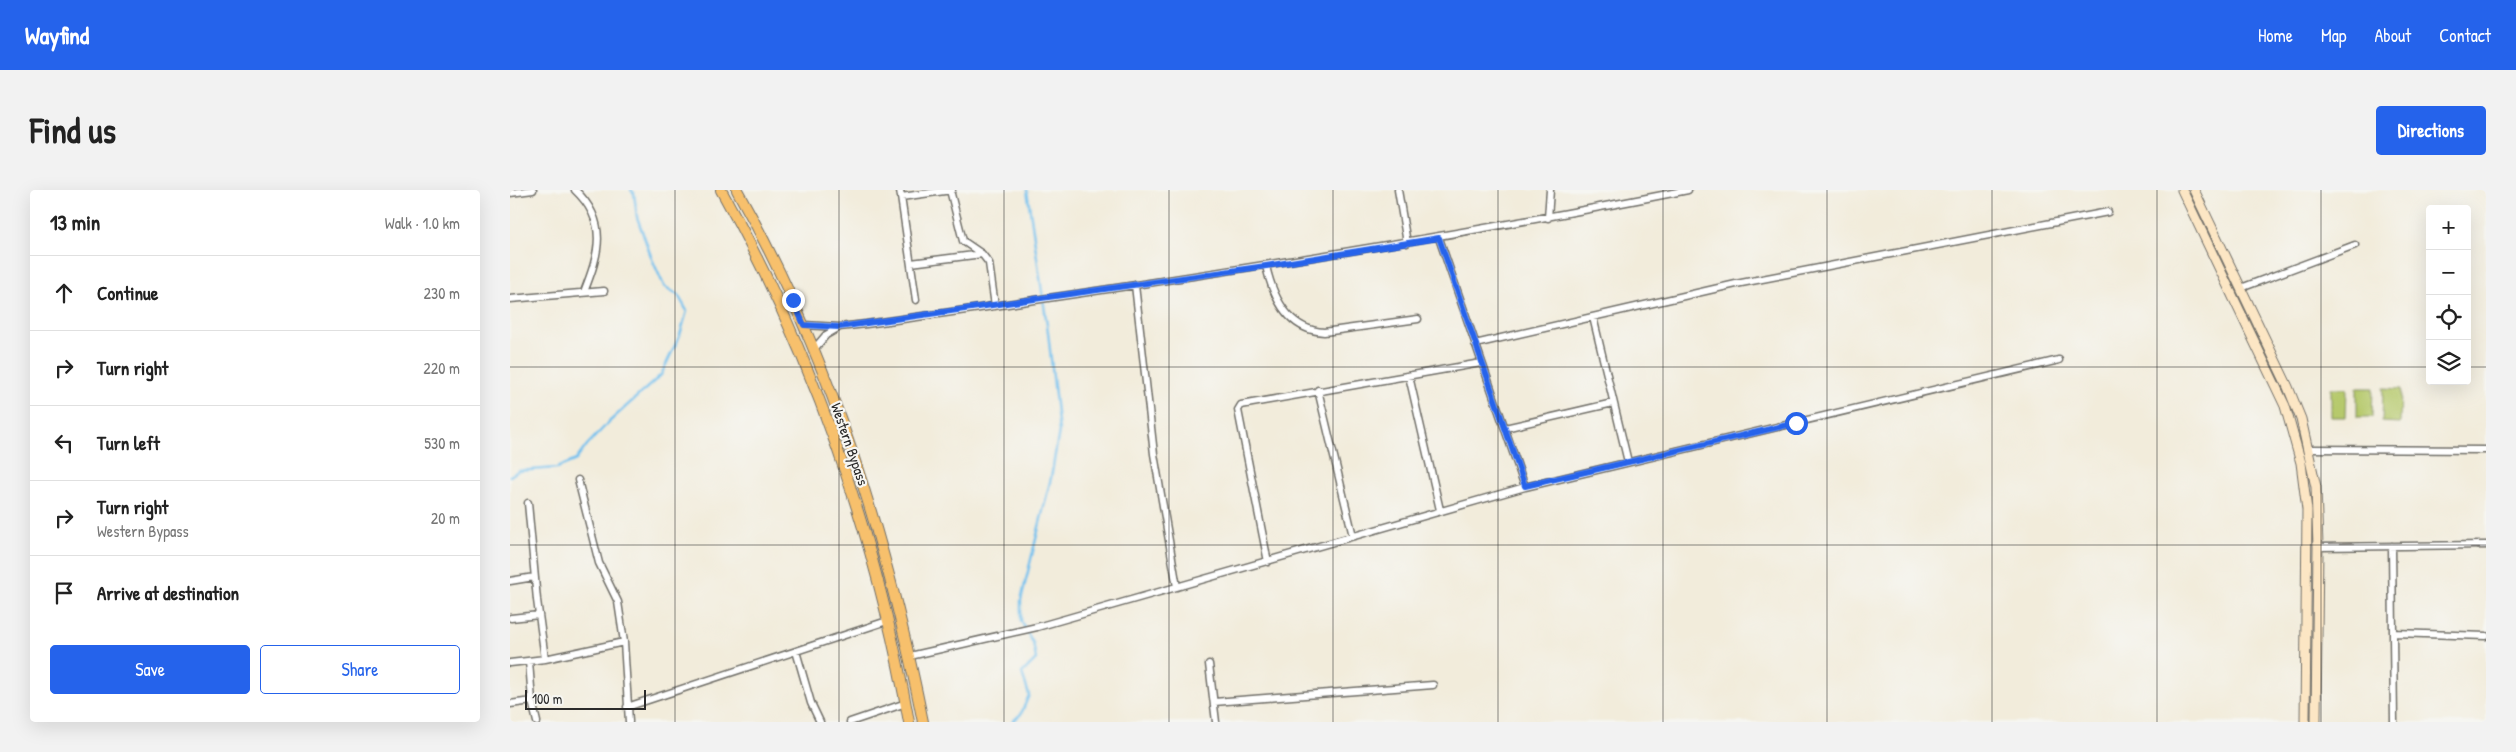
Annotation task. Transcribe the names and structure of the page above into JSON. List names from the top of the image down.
{
  "streets": {
    "main road": ["Western Bypass"]
  },
  "scale_bar": "100 m",
  "page": {
    "header": "Wayfind",
    "nav": [
      "Home",
      "Map",
      "About",
      "Contact"
    ],
    "buttons": [
      "Directions",
      ["Save", "Share"]
    ],
    "title": "Find us",
    "heading": ["13 min", "Walk · 1.0 km"],
    "map_buttons": ["+", "−"],
    "list": [
      ["Continue", "230 m"],
      ["Turn right", "220 m"],
      ["Turn left", "530 m"],
      ["Turn right", "Western Bypass", "20 m"],
      "Arrive at destination"
    ],
    "scale": "100 m"
  }
}
